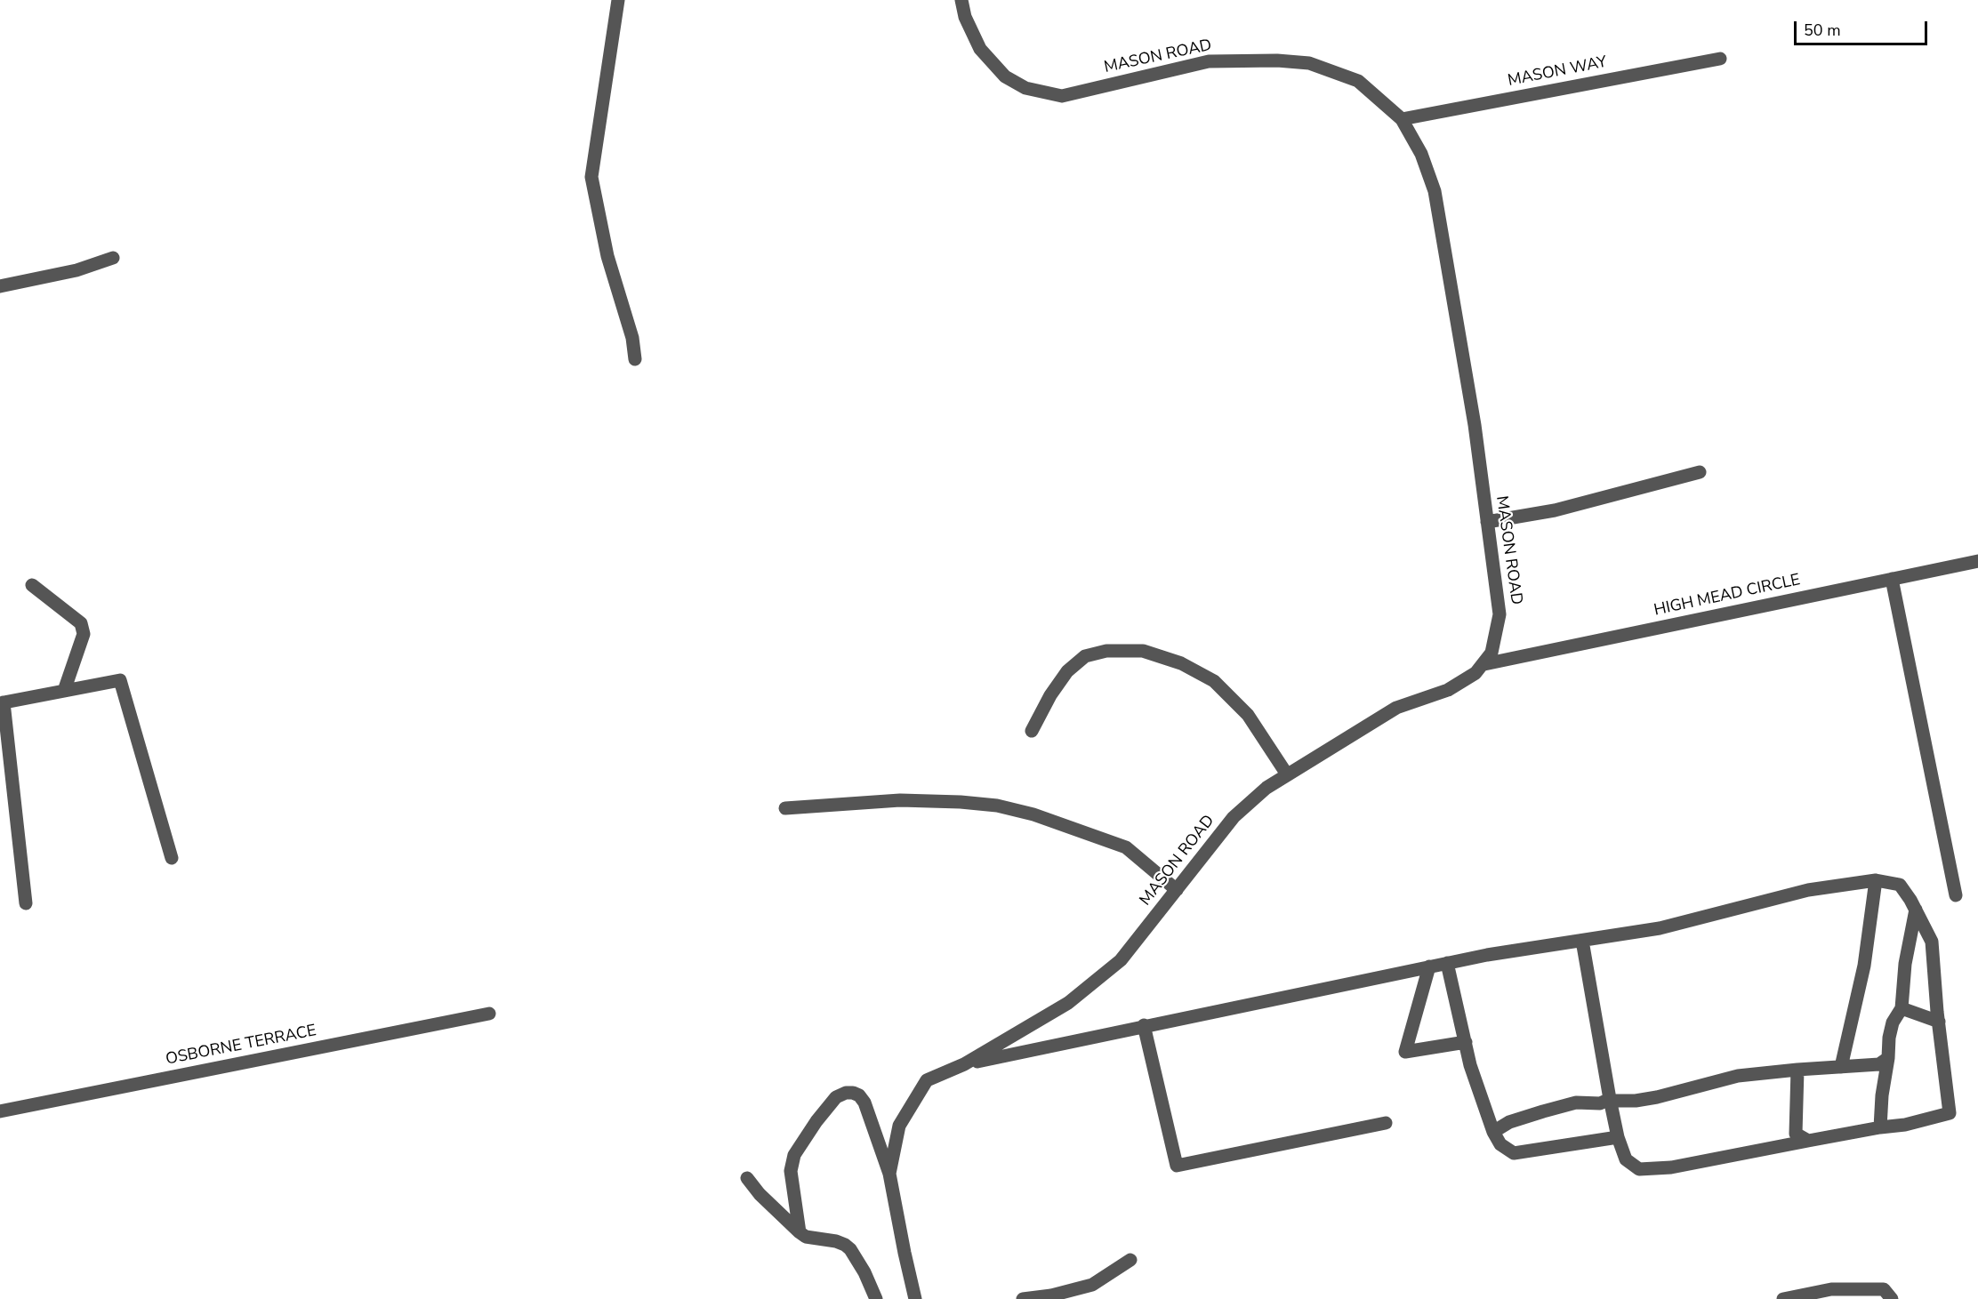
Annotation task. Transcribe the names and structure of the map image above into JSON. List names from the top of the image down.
{
  "streets": {
    "street": [
      "MASON ROAD",
      "MASON WAY",
      "HIGH MEAD CIRCLE",
      "OSBORNE TERRACE"
    ]
  },
  "crossings": [
    ["MASON ROAD", "MASON WAY"],
    ["MASON ROAD", "HIGH MEAD CIRCLE"]
  ],
  "scale_bar": "50 m"
}
